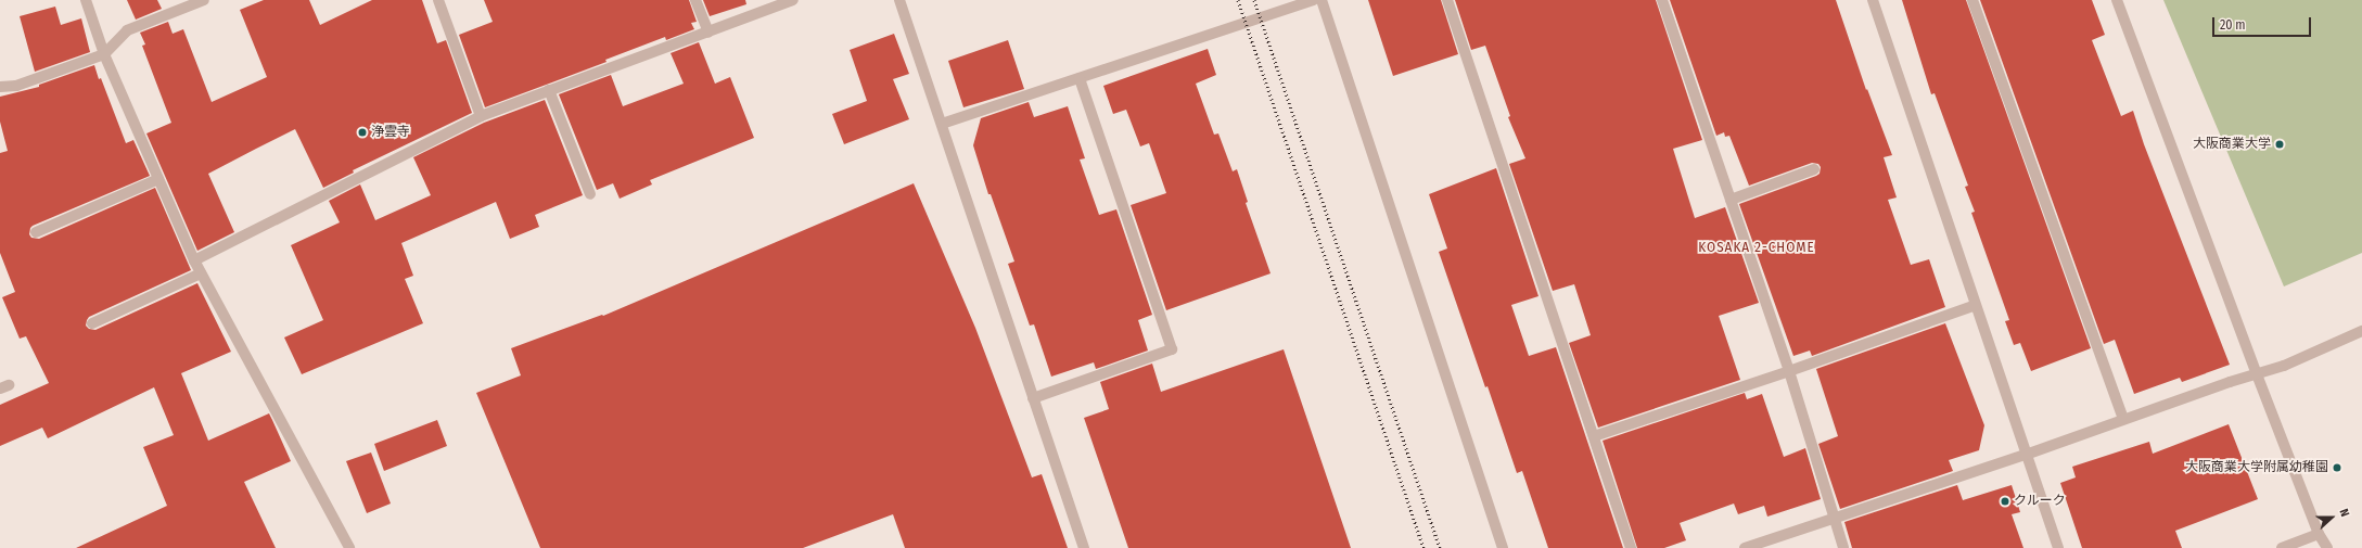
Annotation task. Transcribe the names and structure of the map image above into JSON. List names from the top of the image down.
{
  "districts": ["KOSAKA 2-CHOME"],
  "places": [
    "浄雲寺",
    "大阪商業大学",
    "大阪商業大学附属幼稚園",
    "クルーク"
  ],
  "scale_bar": "20 m",
  "north": "right"
}
